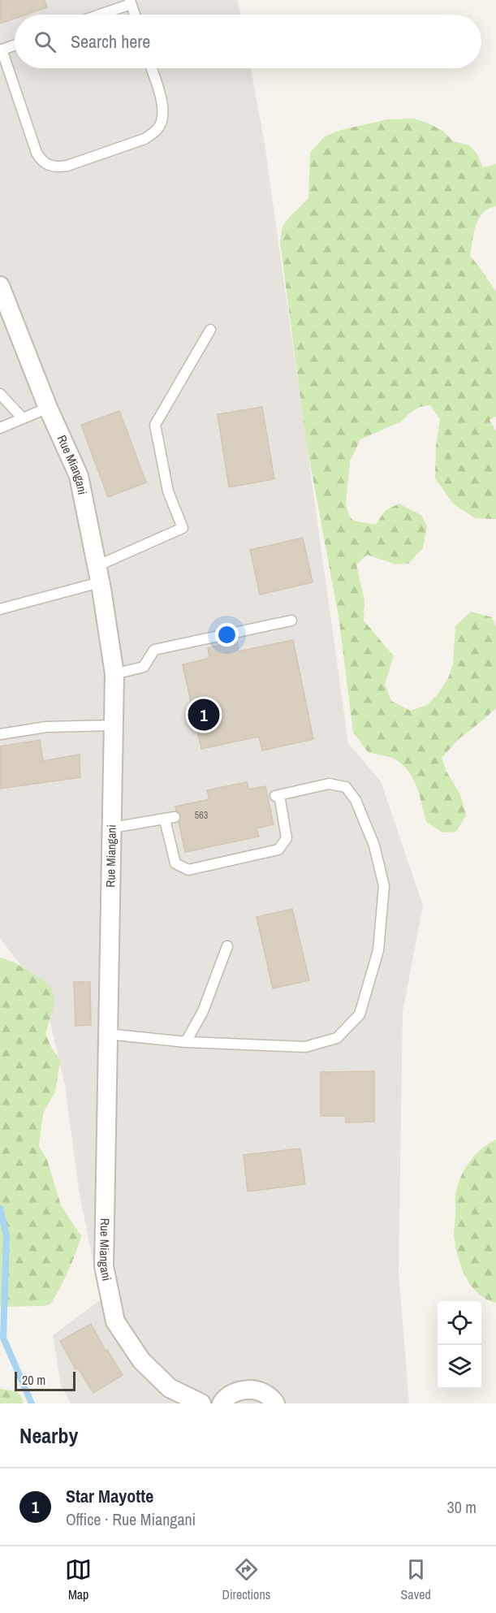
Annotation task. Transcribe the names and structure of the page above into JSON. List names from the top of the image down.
{
  "streets": {
    "street": ["Rue Miangani"]
  },
  "house_numbers": ["563"],
  "scale_bar": "20 m",
  "page": {
    "search": "Search here",
    "pins": "1",
    "scale": "20 m",
    "heading": "Nearby",
    "list": [
      {
        "mark": "1",
        "name": "Star Mayotte",
        "note": "Office · Rue Miangani",
        "value": "30 m"
      }
    ],
    "nav": ["Map", "Directions", "Saved"]
  }
}
